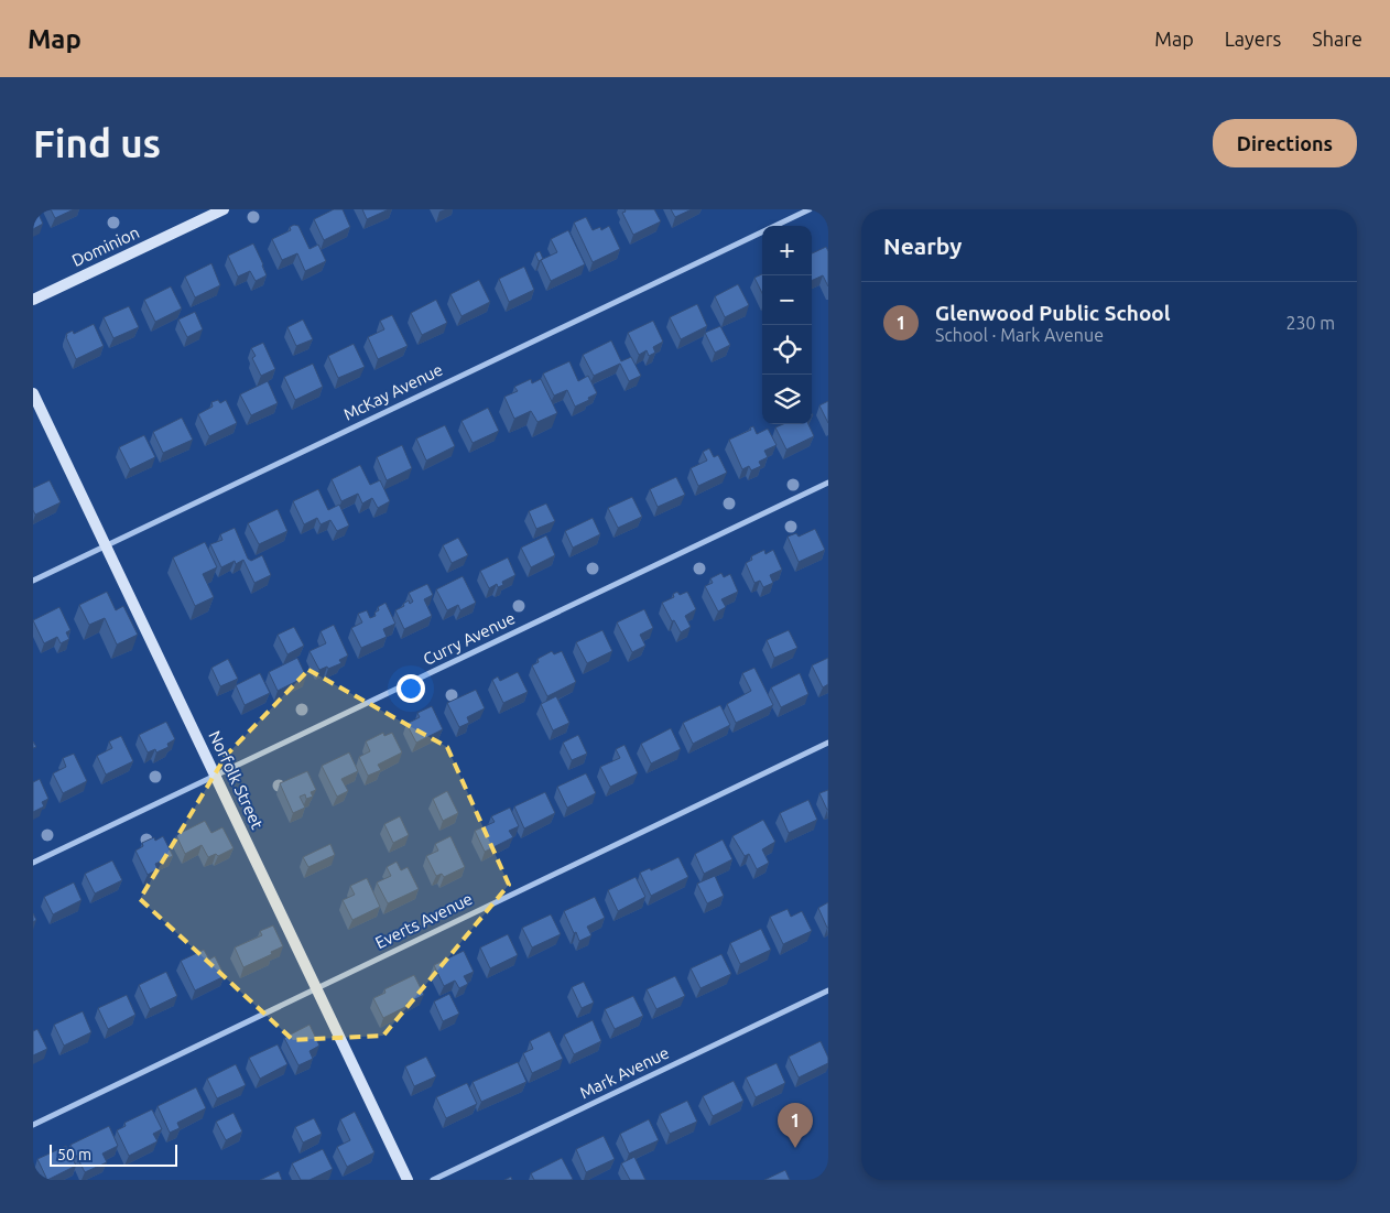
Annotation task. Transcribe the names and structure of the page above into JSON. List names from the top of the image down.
{
  "streets": {
    "street": [
      "Dominion",
      "McKay Avenue",
      "Curry Avenue",
      "Norfolk Street",
      "Everts Avenue",
      "Mark Avenue"
    ]
  },
  "crossings": [
    ["McKay Avenue", "Norfolk Street"],
    ["Curry Avenue", "Norfolk Street"],
    ["Norfolk Street", "Everts Avenue"]
  ],
  "scale_bar": "50 m",
  "page": {
    "header": "Map",
    "nav": ["Map", "Layers", "Share"],
    "buttons": "Directions",
    "title": "Find us",
    "heading": "Nearby",
    "map_buttons": ["+", "−"],
    "list": [
      {
        "mark": "1",
        "name": "Glenwood Public School",
        "note": "School · Mark Avenue",
        "value": "230 m"
      }
    ],
    "pins": "1",
    "scale": "50 m"
  }
}
